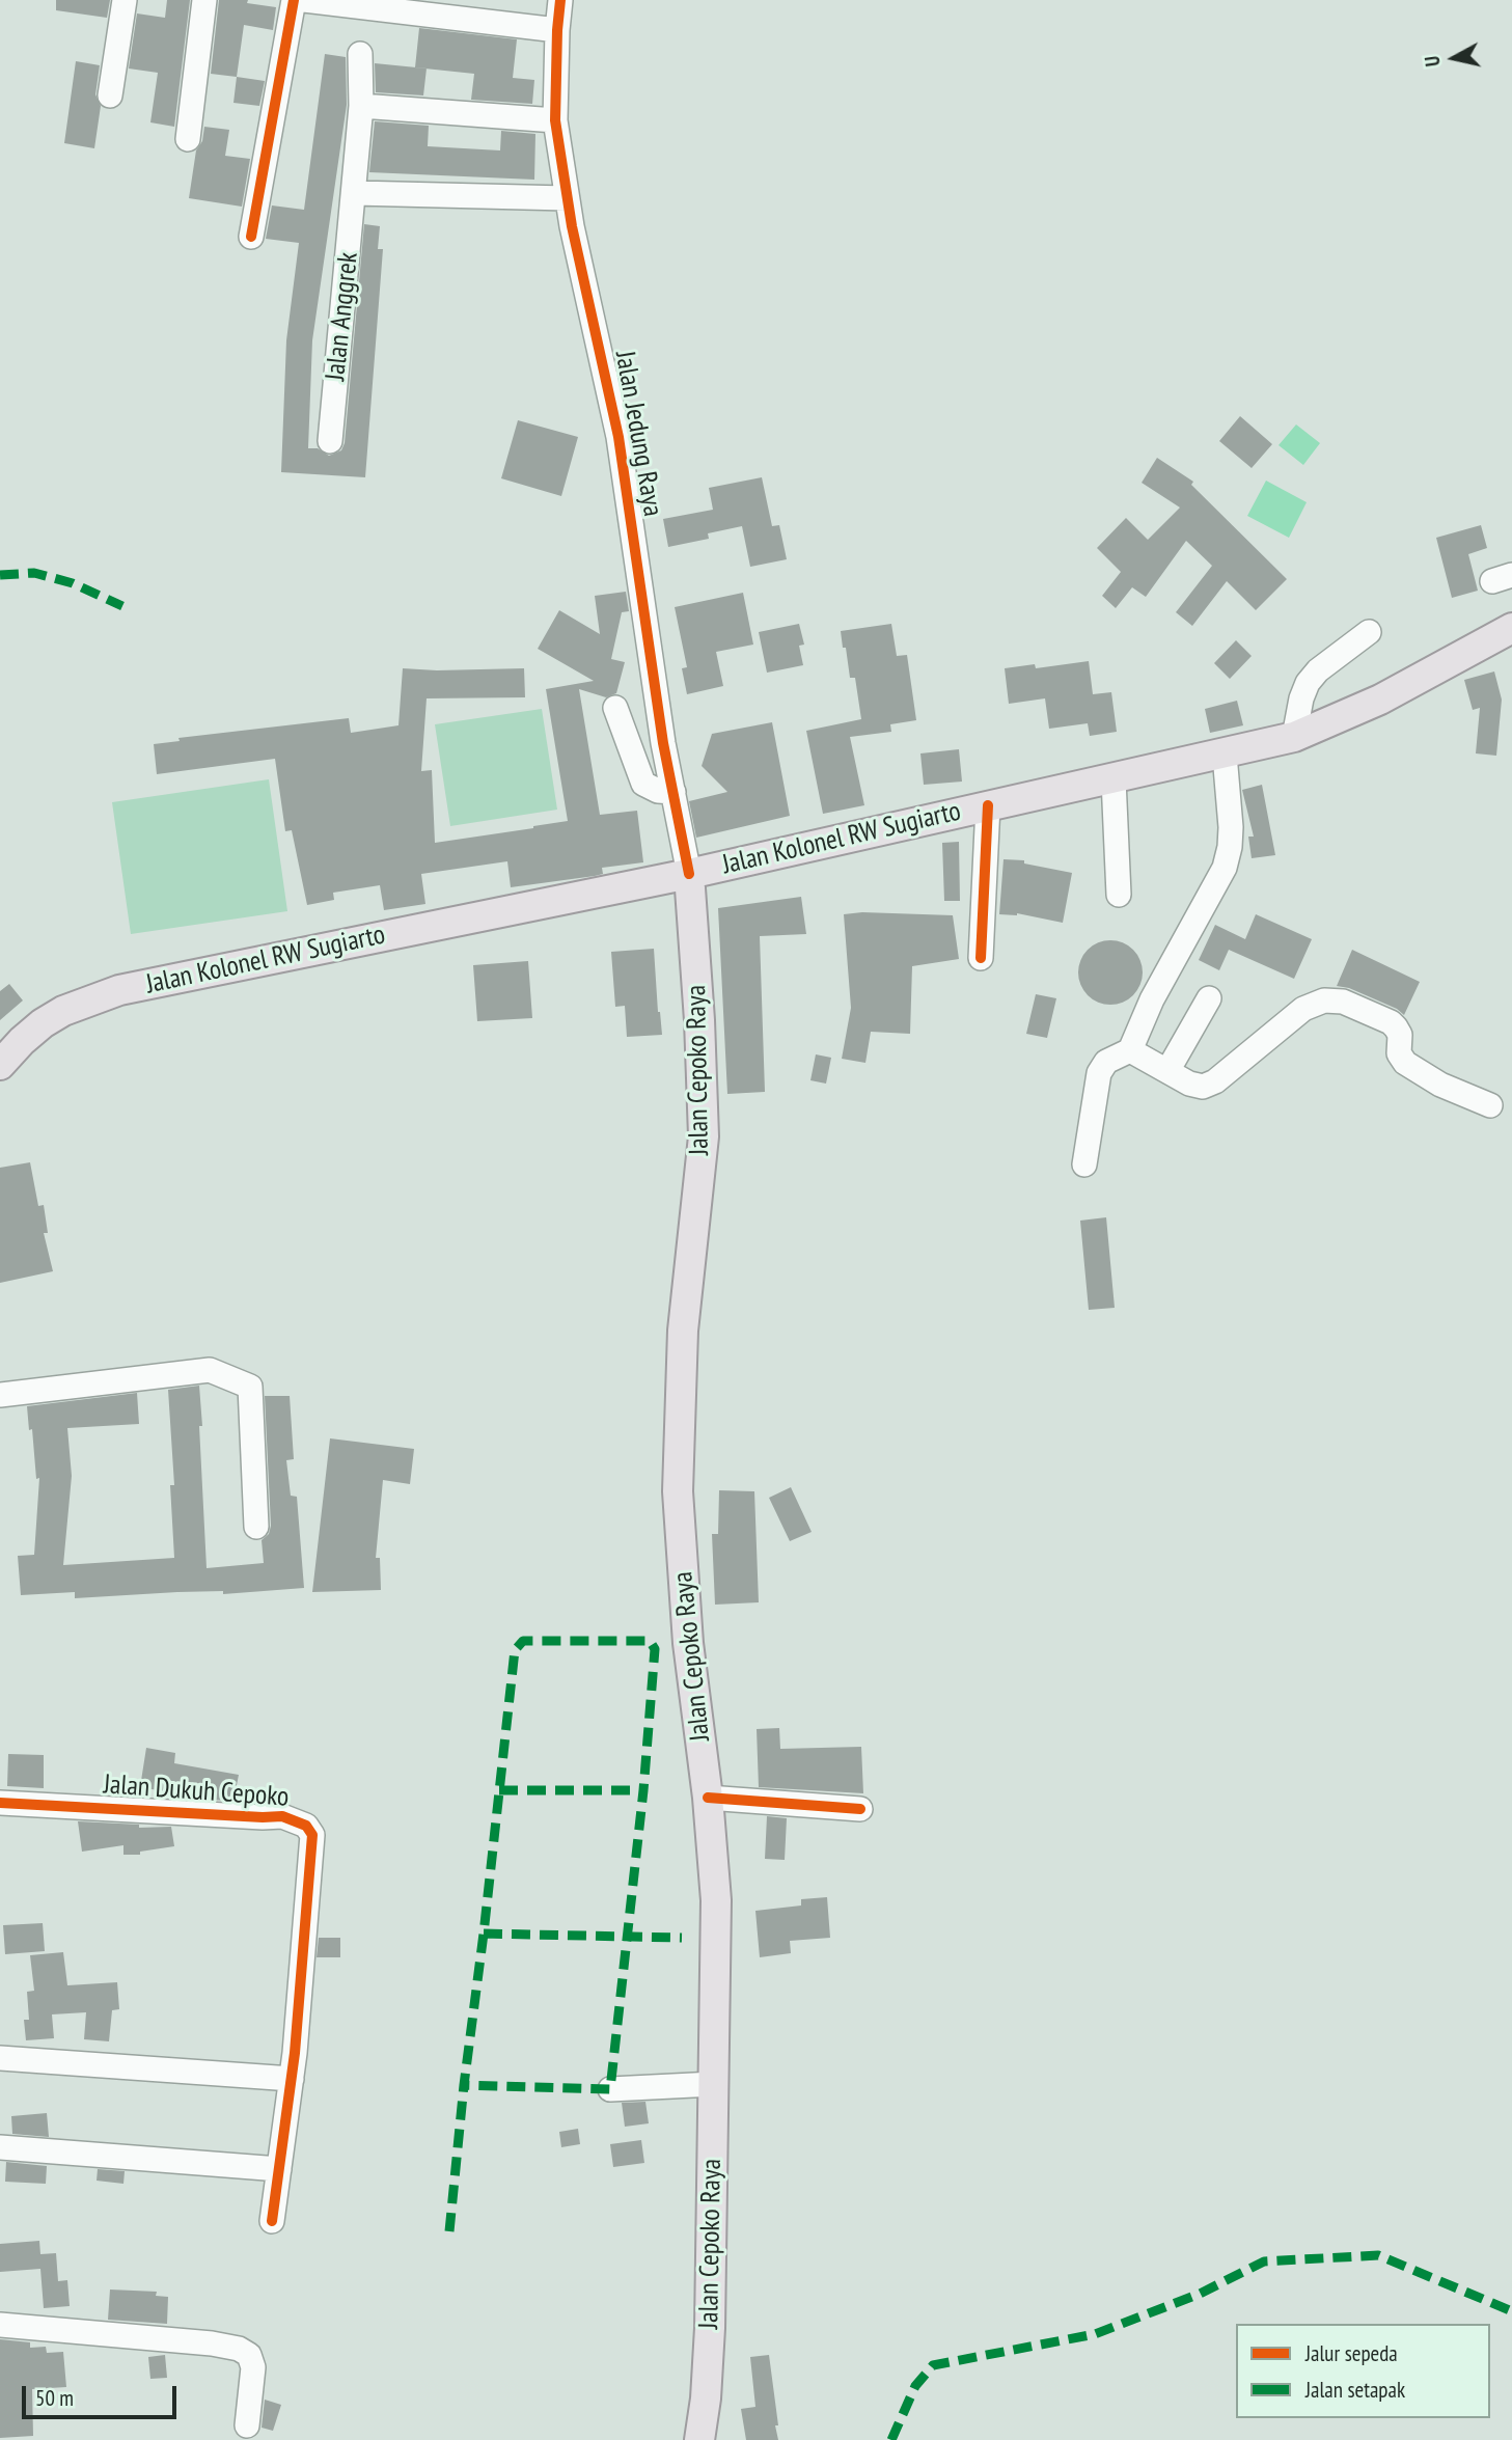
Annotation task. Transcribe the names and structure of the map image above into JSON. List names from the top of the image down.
{
  "streets": {
    "main road": ["Jalan Kolonel RW Sugiarto", "Jalan Cepoko Raya"],
    "street": ["Jalan Anggrek", "Jalan Jedung Raya", "Jalan Dukuh Cepoko"]
  },
  "crossings": [
    ["Jalan Jedung Raya", "Jalan Kolonel RW Sugiarto"],
    ["Jalan Jedung Raya", "Jalan Cepoko Raya"],
    ["Jalan Kolonel RW Sugiarto", "Jalan Cepoko Raya"]
  ],
  "legend": ["Jalur sepeda", "Jalan setapak"],
  "scale_bar": "50 m",
  "north": "left"
}
